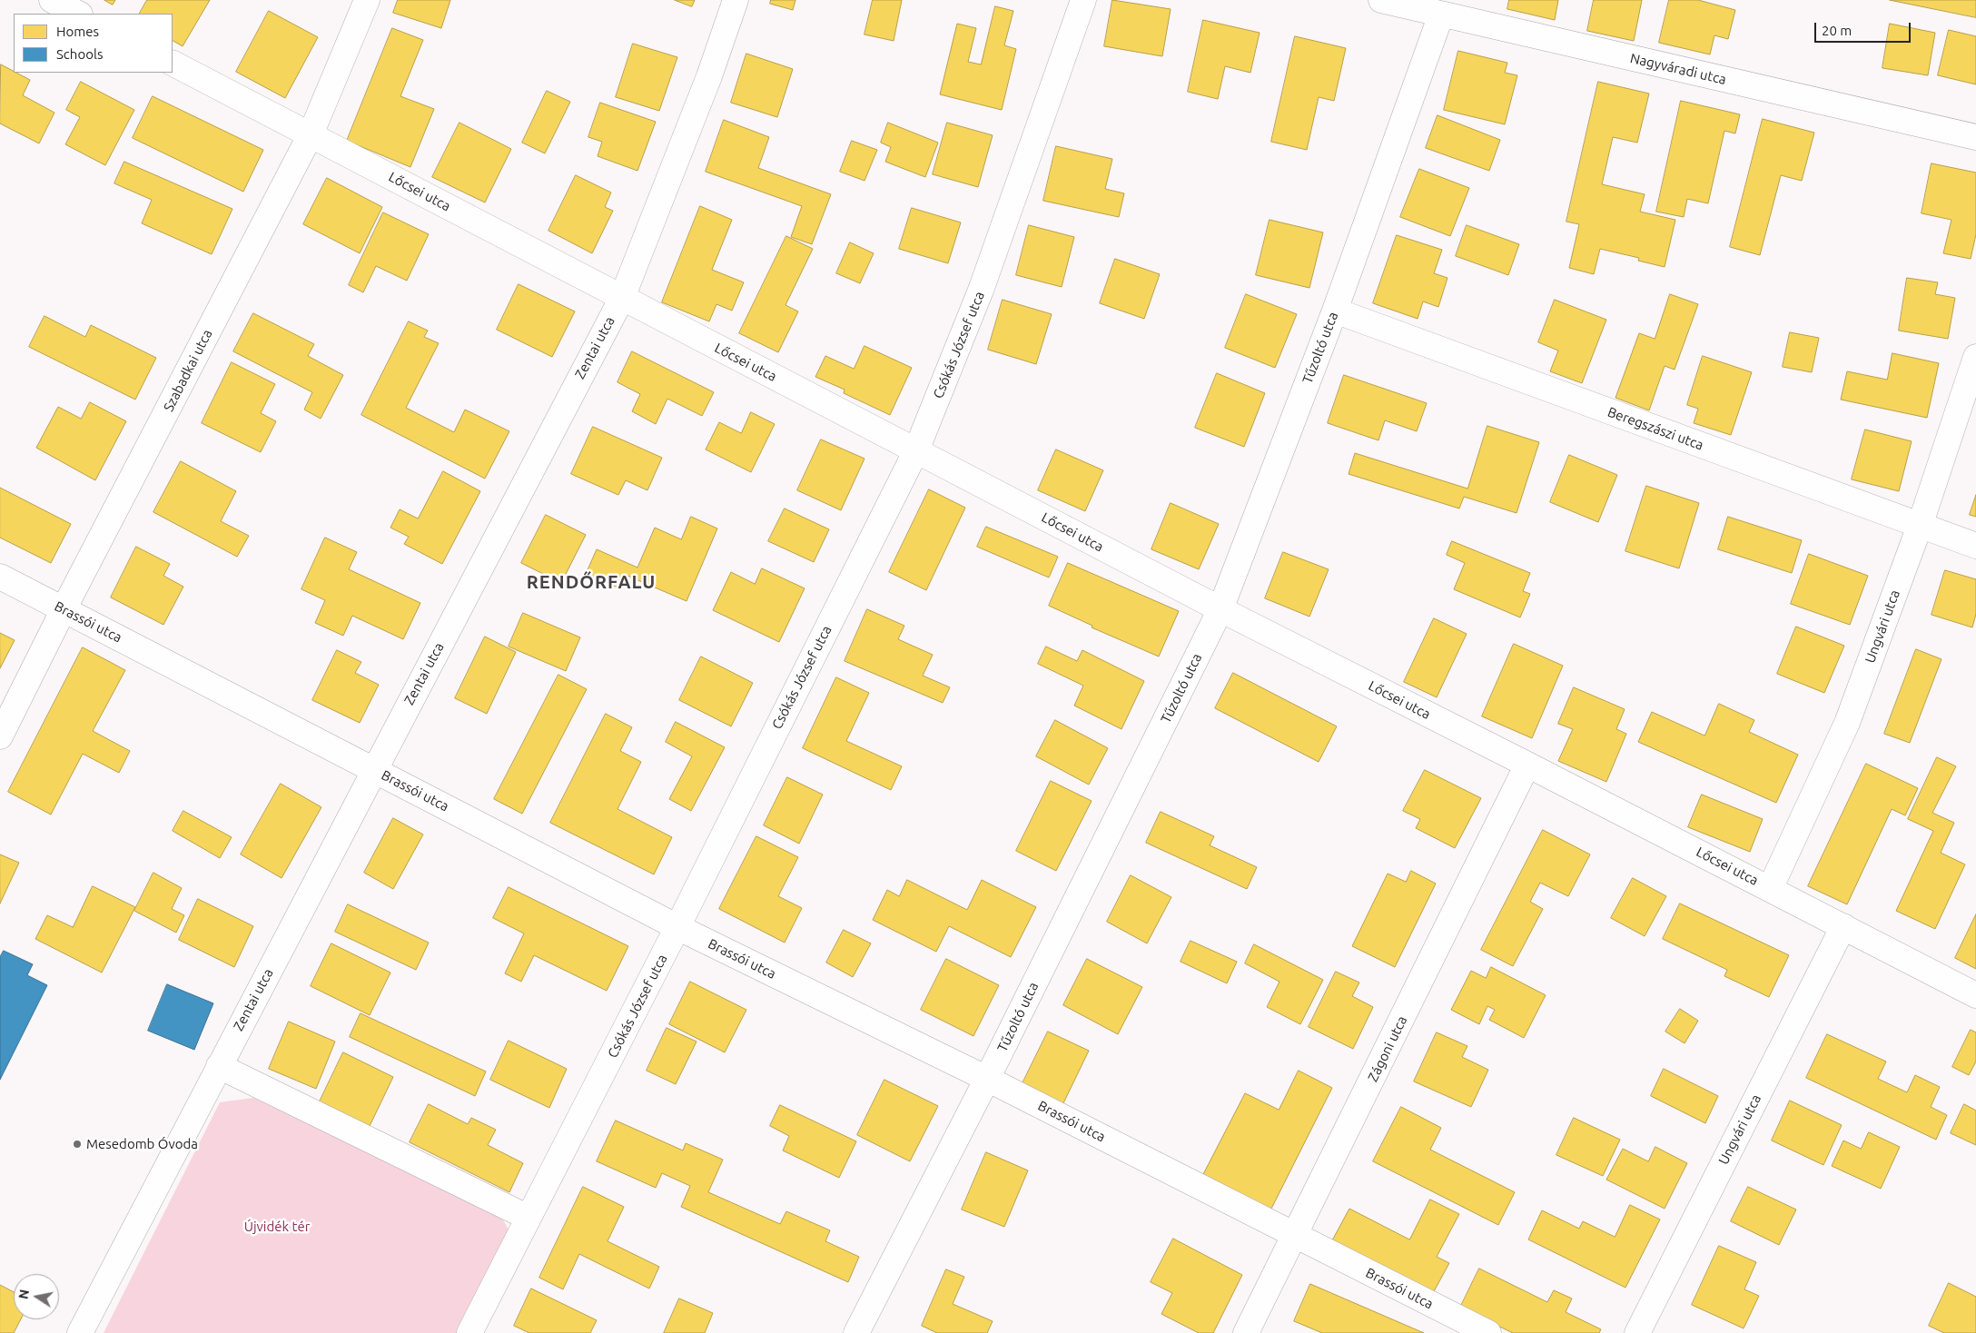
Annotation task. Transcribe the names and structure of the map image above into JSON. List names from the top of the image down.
{
  "streets": {
    "street": [
      "Nagyváradi utca",
      "Lőcsei utca",
      "Csókás József utca",
      "Zentai utca",
      "Tűzoltó utca",
      "Szabadkai utca",
      "Beregszászi utca",
      "Brassói utca",
      "Ungvári utca",
      "Zágoni utca"
    ]
  },
  "crossings": [
    ["Nagyváradi utca", "Tűzoltó utca"],
    ["Lőcsei utca", "Csókás József utca"],
    ["Lőcsei utca", "Zentai utca"],
    ["Lőcsei utca", "Tűzoltó utca"],
    ["Lőcsei utca", "Szabadkai utca"],
    ["Lőcsei utca", "Ungvári utca"],
    ["Lőcsei utca", "Zágoni utca"],
    ["Csókás József utca", "Brassói utca"],
    ["Zentai utca", "Brassói utca"],
    ["Tűzoltó utca", "Beregszászi utca"],
    ["Tűzoltó utca", "Brassói utca"],
    ["Szabadkai utca", "Brassói utca"],
    ["Beregszászi utca", "Ungvári utca"],
    ["Brassói utca", "Zágoni utca"]
  ],
  "districts": ["RENDŐRFALU"],
  "parks": ["Újvidék tér"],
  "places": ["Mesedomb Óvoda"],
  "legend": ["Homes", "Schools"],
  "scale_bar": "20 m",
  "north": "left"
}
